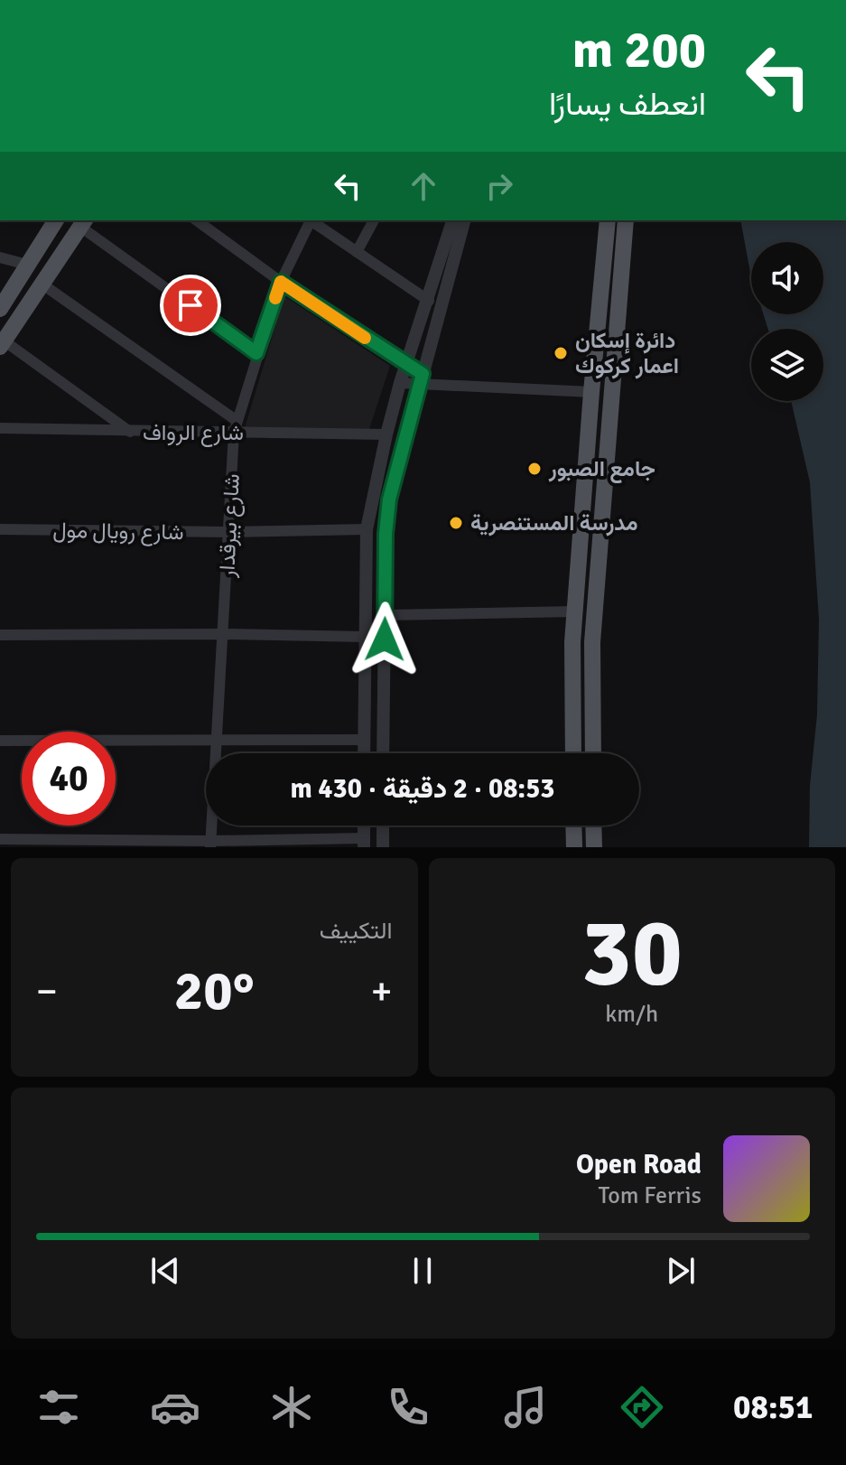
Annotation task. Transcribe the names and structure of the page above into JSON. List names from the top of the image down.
{
  "streets": {
    "street": ["شارع الرواف", "شارع بيرقدار", "شارع رويال مول"]
  },
  "crossings": [
    ["شارع الرواف", "شارع بيرقدار"],
    ["شارع بيرقدار", "شارع رويال مول"]
  ],
  "places": ["دائرة إسكان اعمار كركوك", "جامع الصبور", "مدرسة المستنصرية"],
  "page": {
    "turn": ["200 m", "انعطف يسارًا"],
    "limit": "40",
    "trip": "08:53 · 2 دقيقة · 430 m",
    "tile": [
      ["30", "km/h"],
      "التكييف"
    ],
    "heat": ["−", "20°", "+"],
    "song": ["Open Road", "Tom Ferris"],
    "tabs": "08:51"
  }
}
